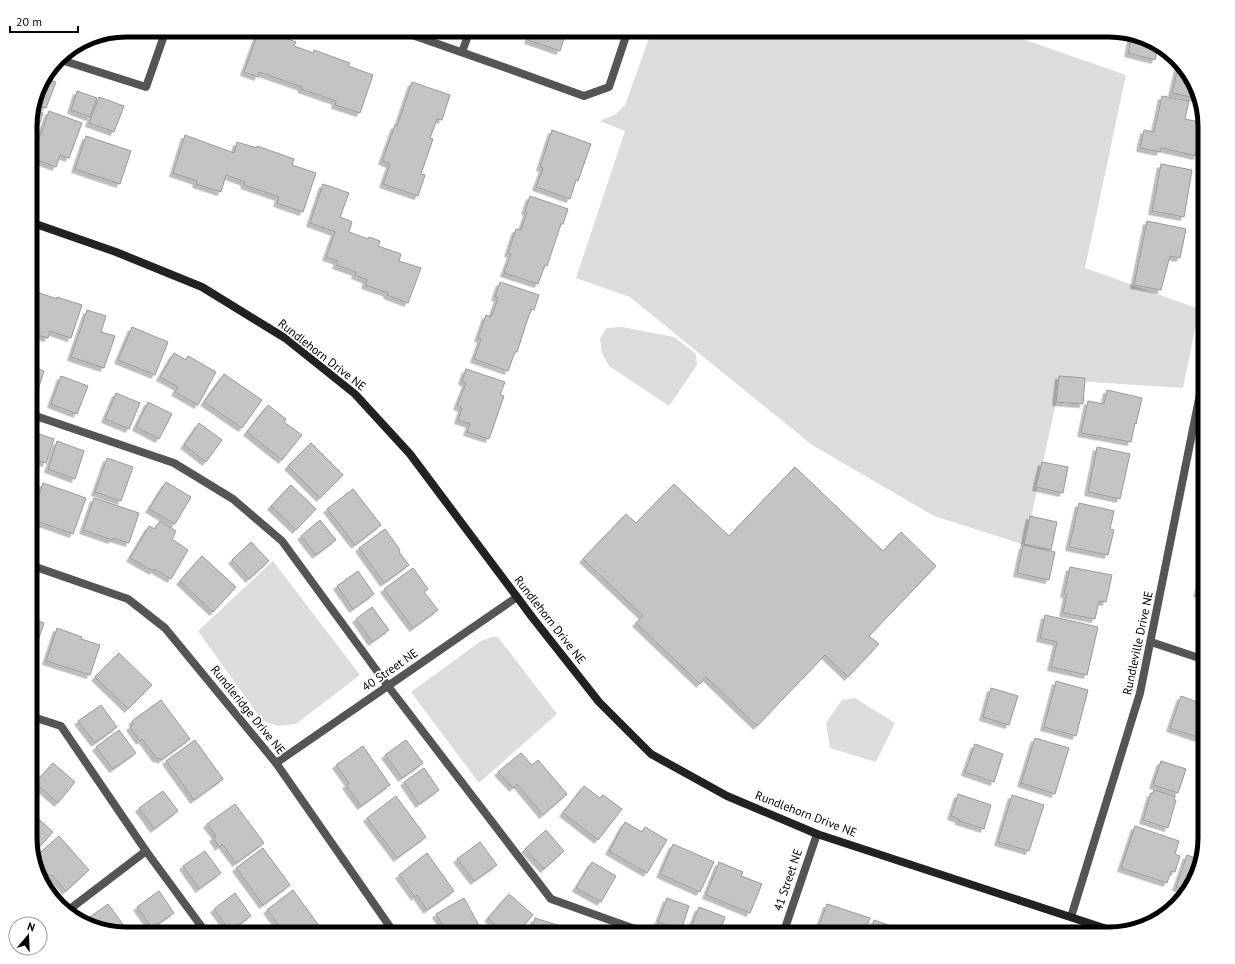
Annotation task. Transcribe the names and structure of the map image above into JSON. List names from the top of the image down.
{
  "streets": {
    "street": [
      "Rundlehorn Drive NE",
      "Rundleville Drive NE",
      "40 Street NE",
      "Rundleridge Drive NE",
      "41 Street NE"
    ]
  },
  "crossings": [
    ["Rundlehorn Drive NE", "Rundleville Drive NE"],
    ["Rundlehorn Drive NE", "40 Street NE"],
    ["Rundlehorn Drive NE", "41 Street NE"],
    ["40 Street NE", "Rundleridge Drive NE"]
  ],
  "scale_bar": "20 m",
  "north": "top"
}
